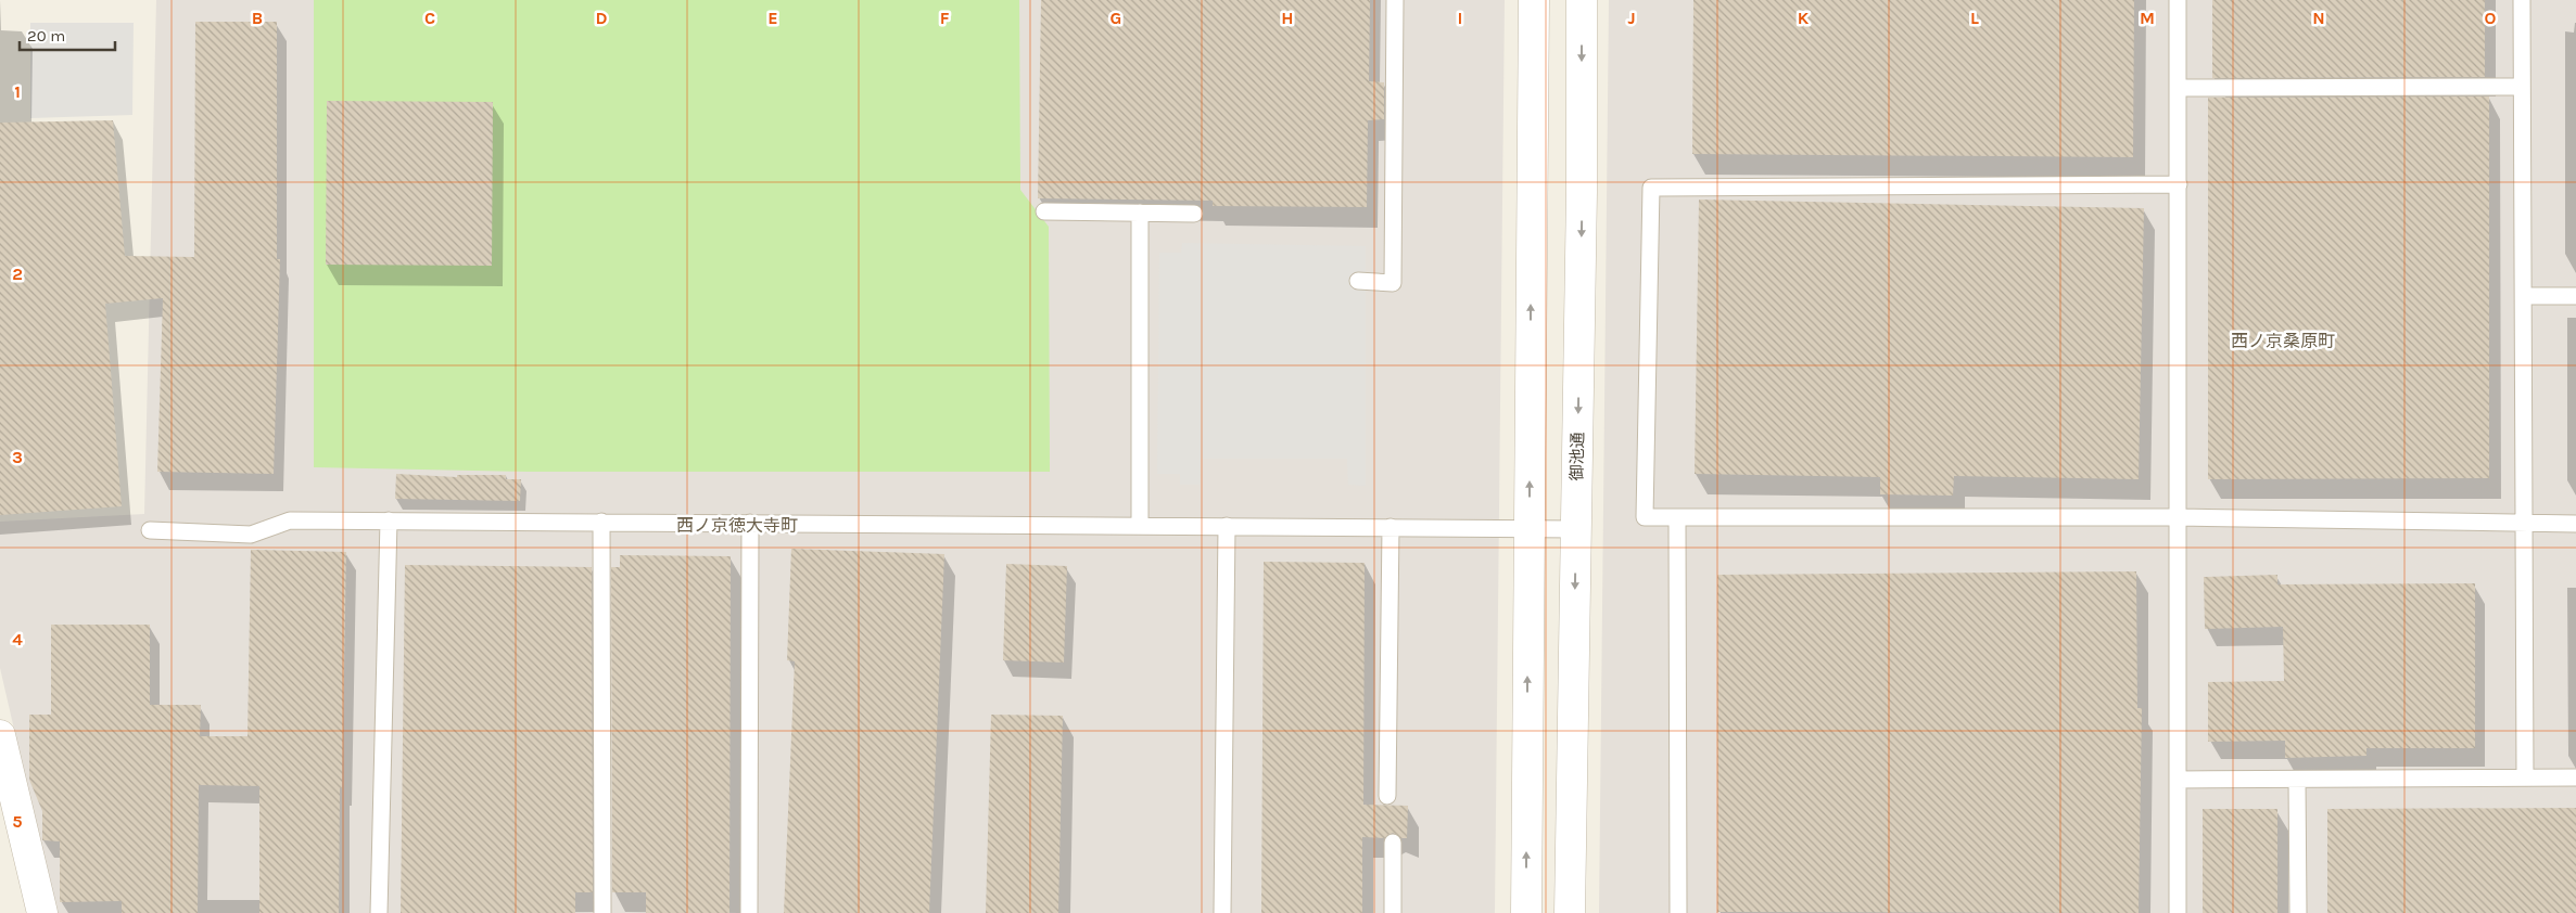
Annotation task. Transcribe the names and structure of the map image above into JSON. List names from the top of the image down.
{
  "streets": {
    "street": ["御池通"]
  },
  "districts": ["西ノ京桑原町", "西ノ京徳大寺町"],
  "scale_bar": "20 m",
  "grid": {
    "columns": [
      "B",
      "C",
      "D",
      "E",
      "F",
      "G",
      "H",
      "I",
      "J",
      "K",
      "L",
      "M",
      "N",
      "O"
    ],
    "rows": [
      "1",
      "2",
      "3",
      "4",
      "5"
    ]
  }
}
